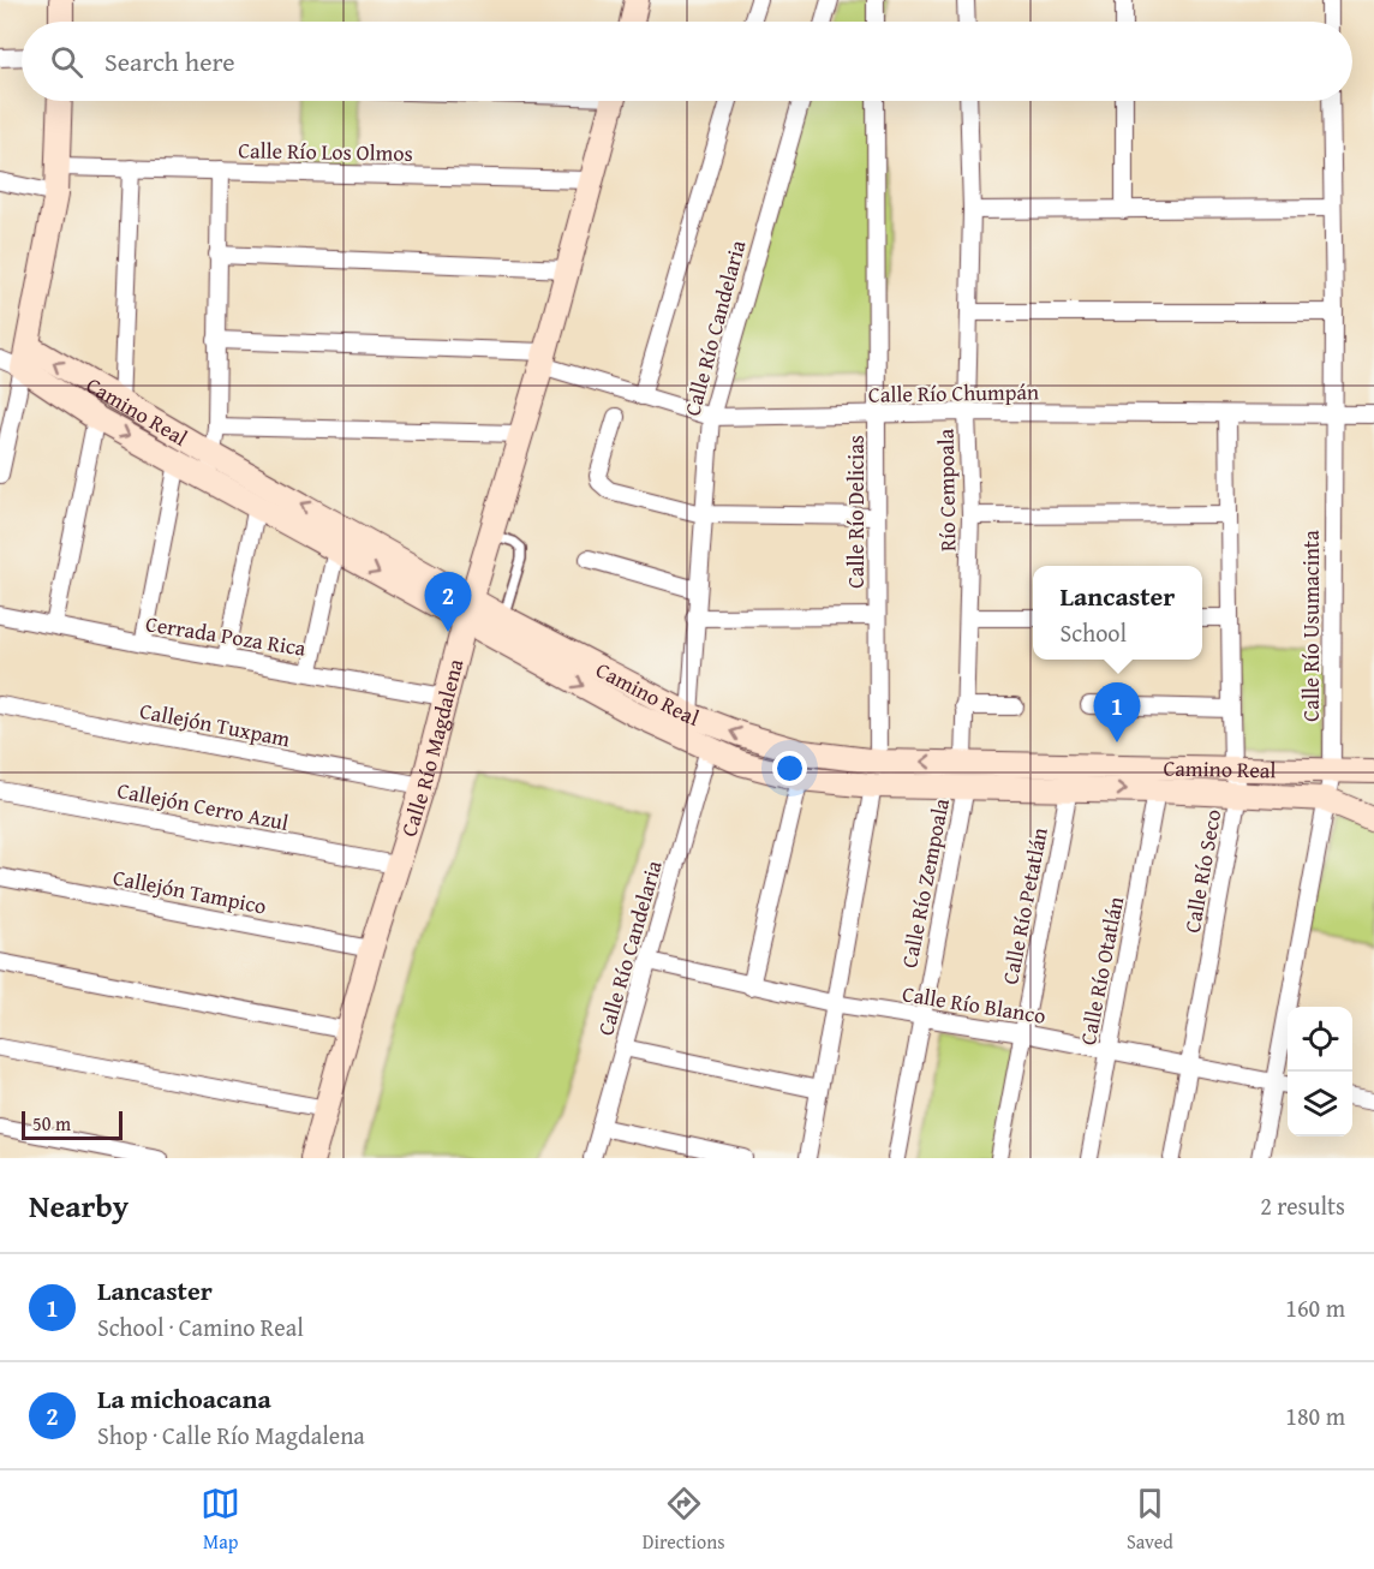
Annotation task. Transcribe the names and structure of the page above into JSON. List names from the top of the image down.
{
  "streets": {
    "street": [
      "Calle Río Los Olmos",
      "Calle Río Candelaria",
      "Calle Río Chumpán",
      "Camino Real",
      "Río Cempoala",
      "Calle Río Delicias",
      "Calle Río Usumacinta",
      "Cerrada Poza Rica",
      "Callejón Tuxpam",
      "Calle Río Magdalena",
      "Callejón Cerro Azul",
      "Calle Río Seco",
      "Calle Río Zempoala",
      "Callejón Tampico",
      "Calle Río Petatlán",
      "Calle Río Otatlán",
      "Calle Río Blanco"
    ]
  },
  "crossings": [
    ["Calle Río Los Olmos", "Calle Río Magdalena"],
    ["Calle Río Candelaria", "Calle Río Chumpán"],
    ["Calle Río Candelaria", "Camino Real"],
    ["Calle Río Candelaria", "Calle Río Blanco"],
    ["Calle Río Chumpán", "Río Cempoala"],
    ["Calle Río Chumpán", "Calle Río Delicias"],
    ["Calle Río Chumpán", "Calle Río Usumacinta"],
    ["Calle Río Chumpán", "Calle Río Magdalena"],
    ["Calle Río Chumpán", "Calle Río Seco"],
    ["Camino Real", "Río Cempoala"],
    ["Camino Real", "Calle Río Delicias"],
    ["Camino Real", "Calle Río Usumacinta"],
    ["Camino Real", "Calle Río Magdalena"],
    ["Camino Real", "Calle Río Seco"],
    ["Camino Real", "Calle Río Zempoala"],
    ["Camino Real", "Calle Río Petatlán"],
    ["Camino Real", "Calle Río Otatlán"],
    ["Calle Río Usumacinta", "Calle Río Blanco"],
    ["Cerrada Poza Rica", "Calle Río Magdalena"],
    ["Callejón Tuxpam", "Calle Río Magdalena"],
    ["Calle Río Magdalena", "Callejón Cerro Azul"],
    ["Calle Río Magdalena", "Callejón Tampico"],
    ["Calle Río Seco", "Calle Río Blanco"],
    ["Calle Río Zempoala", "Calle Río Blanco"],
    ["Calle Río Petatlán", "Calle Río Blanco"],
    ["Calle Río Otatlán", "Calle Río Blanco"]
  ],
  "scale_bar": "50 m",
  "page": {
    "search": "Search here",
    "popup": ["Lancaster", "School"],
    "pins": ["2", "1"],
    "scale": "50 m",
    "heading": ["Nearby", "2 results"],
    "list": [
      {
        "mark": "1",
        "name": "Lancaster",
        "note": "School · Camino Real",
        "value": "160 m"
      },
      {
        "mark": "2",
        "name": "La michoacana",
        "note": "Shop · Calle Río Magdalena",
        "value": "180 m"
      }
    ],
    "nav": ["Map", "Directions", "Saved"]
  }
}
